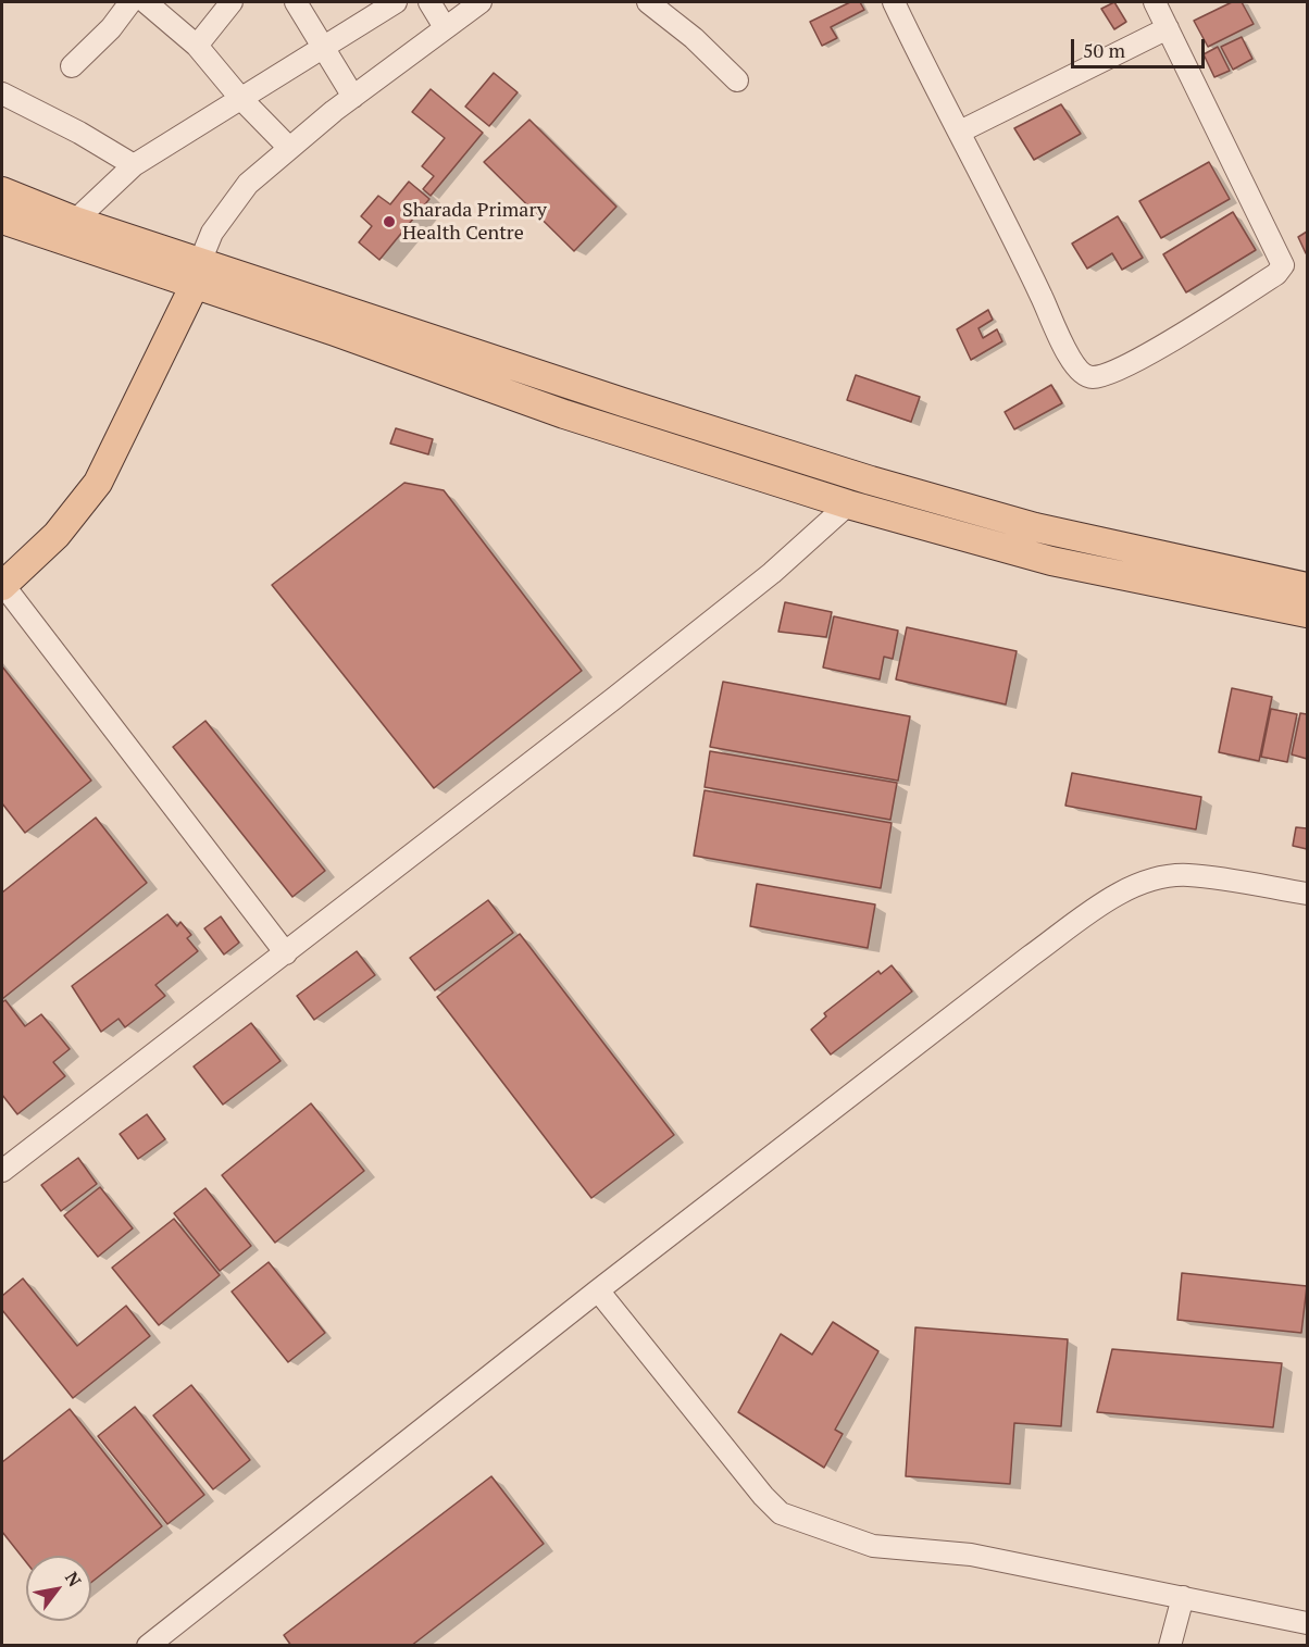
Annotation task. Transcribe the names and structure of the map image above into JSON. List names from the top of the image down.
{
  "places": ["Sharada Primary Health Centre"],
  "scale_bar": "50 m",
  "north": "top right"
}
